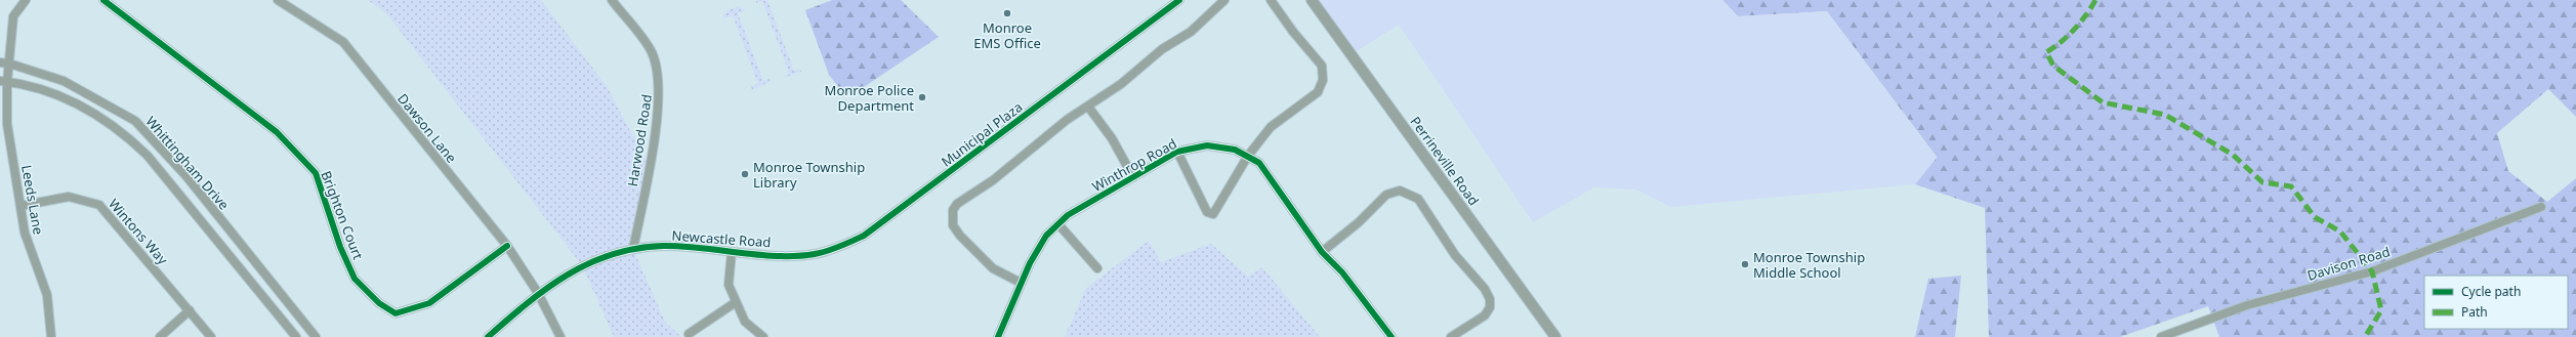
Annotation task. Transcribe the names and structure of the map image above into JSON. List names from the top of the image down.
{
  "streets": {
    "street": [
      "Dawson Lane",
      "Municipal Plaza",
      "Harwood Road",
      "Perrineville Road",
      "Whittingham Drive",
      "Winthrop Road",
      "Leeds Lane",
      "Brighton Court",
      "Wintons Way",
      "Newcastle Road",
      "Davison Road"
    ]
  },
  "crossings": [
    ["Dawson Lane", "Brighton Court"],
    ["Dawson Lane", "Newcastle Road"],
    ["Municipal Plaza", "Newcastle Road"],
    ["Harwood Road", "Newcastle Road"],
    ["Whittingham Drive", "Leeds Lane"],
    ["Leeds Lane", "Wintons Way"]
  ],
  "places": [
    "Monroe EMS Office",
    "Monroe Police Department",
    "Monroe Township Library",
    "Monroe Township Middle School"
  ],
  "legend": ["Cycle path", "Path"]
}
